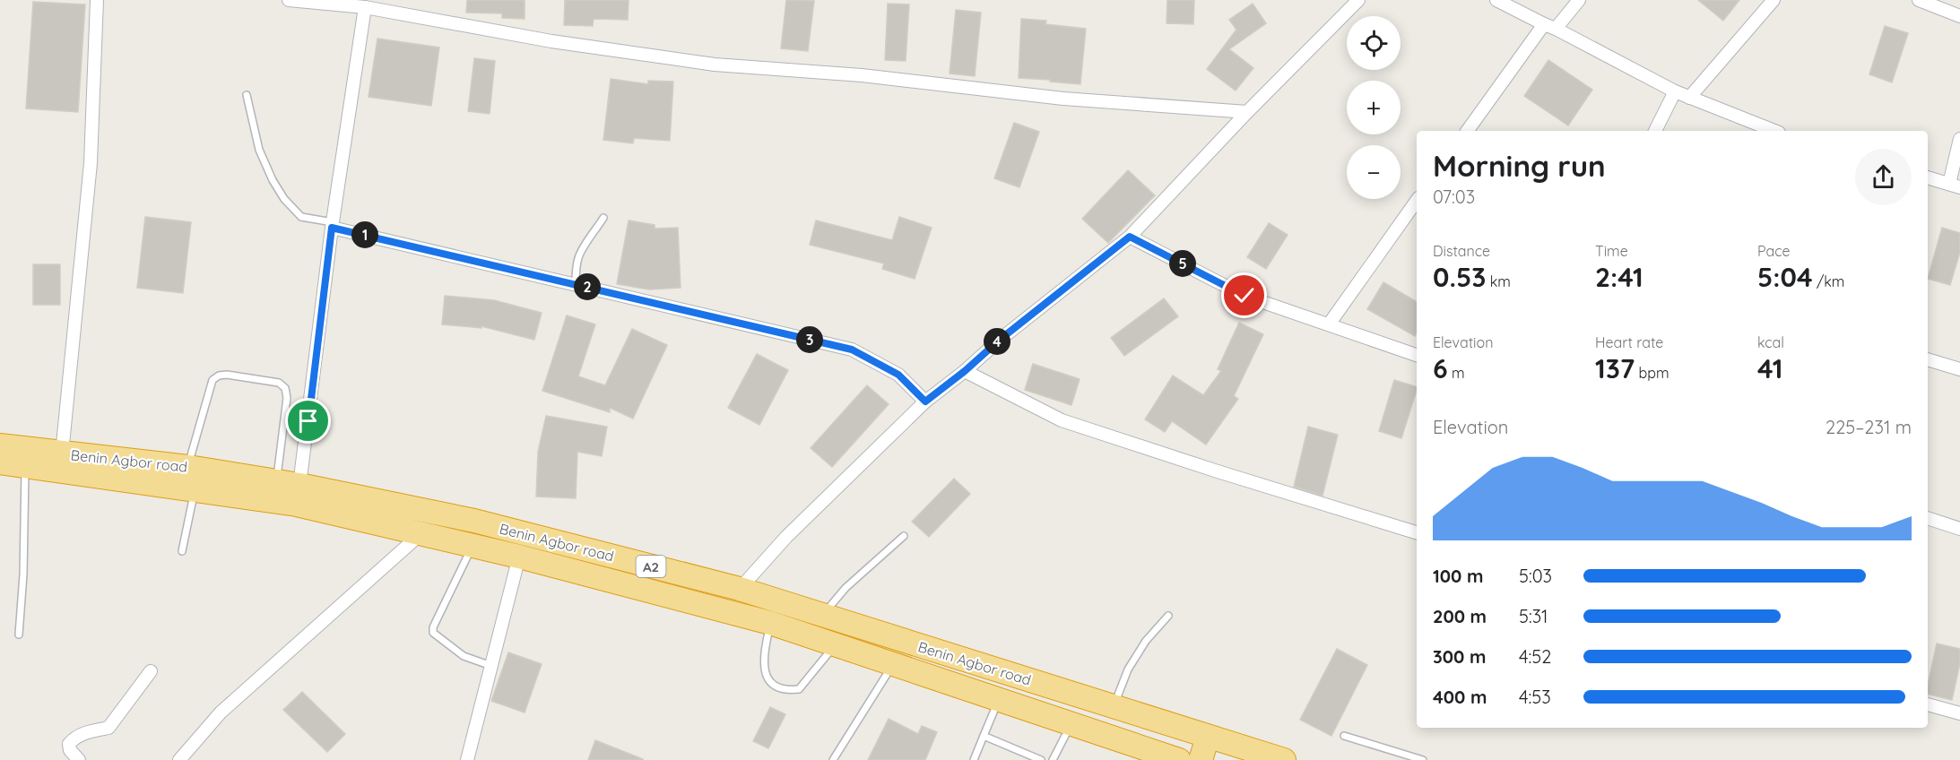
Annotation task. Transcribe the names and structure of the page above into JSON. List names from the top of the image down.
{
  "streets": {
    "highway": ["Benin Agbor road", "A2"]
  },
  "page": {
    "map_buttons": ["+", "−"],
    "heading": ["Morning run", "07:03"],
    "pins": [
      "1",
      "5",
      "2",
      "3",
      "4"
    ],
    "stats": [
      ["Distance", "0.53 km"],
      ["Time", "2:41"],
      ["Pace", "5:04 /km"],
      ["Elevation", "6 m"],
      ["Heart rate", "137 bpm"],
      ["kcal", "41"]
    ],
    "chart": ["Elevation", "225–231 m"],
    "list": [
      {
        "name": "100 m",
        "note": "5:03"
      },
      {
        "name": "200 m",
        "note": "5:31"
      },
      {
        "name": "300 m",
        "note": "4:52"
      },
      {
        "name": "400 m",
        "note": "4:53"
      }
    ]
  }
}
